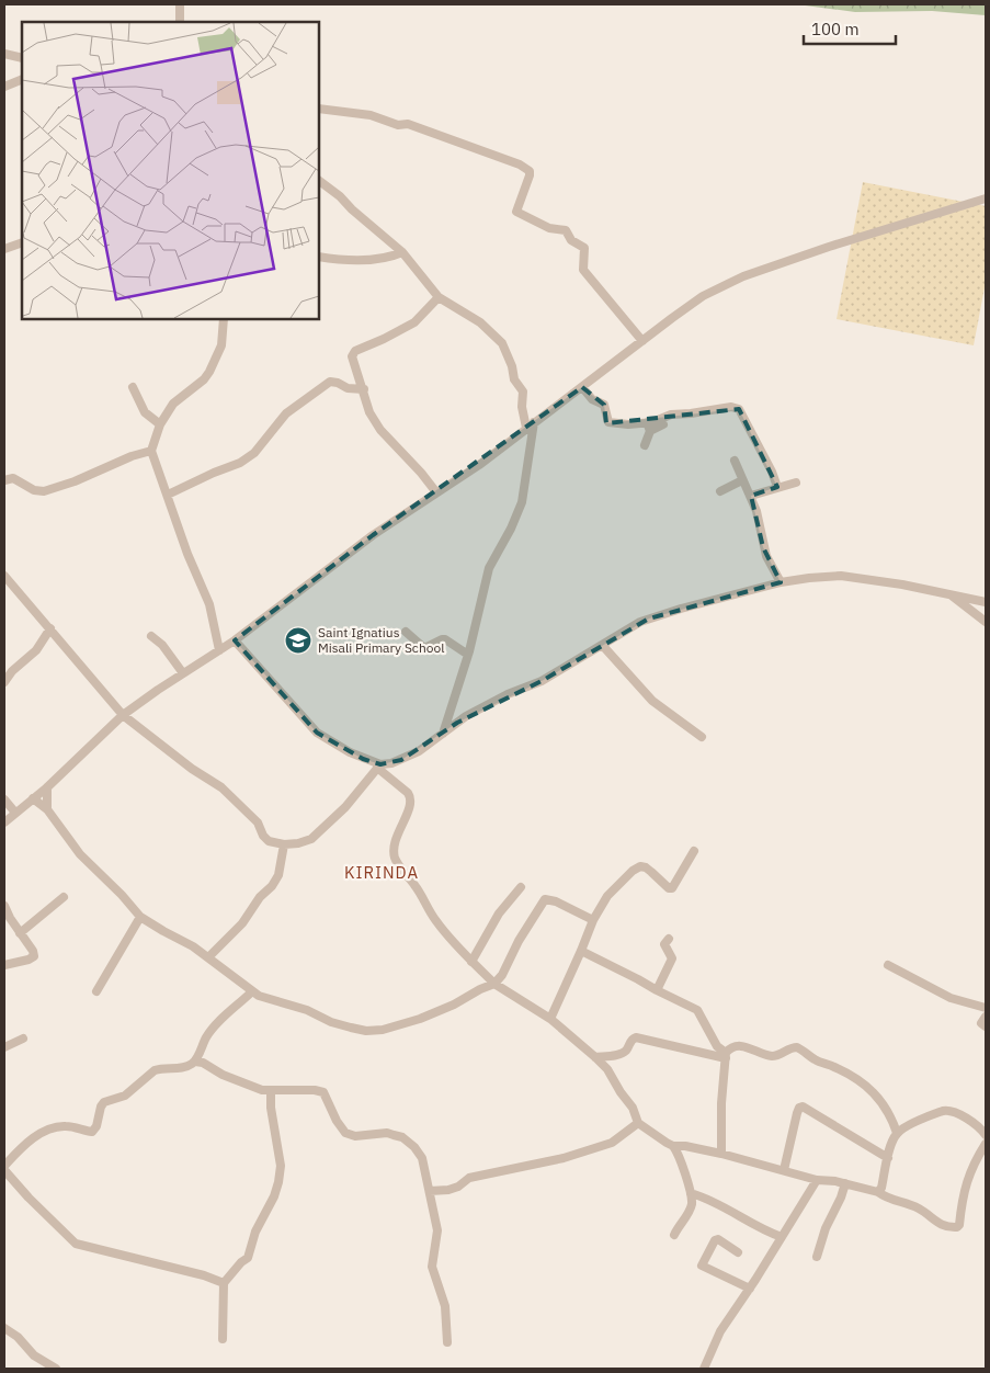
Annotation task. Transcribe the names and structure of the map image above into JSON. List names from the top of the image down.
{
  "districts": ["KIRINDA"],
  "places": {
    "school or university": ["Saint Ignatius Misali Primary School"]
  },
  "scale_bar": "100 m"
}
